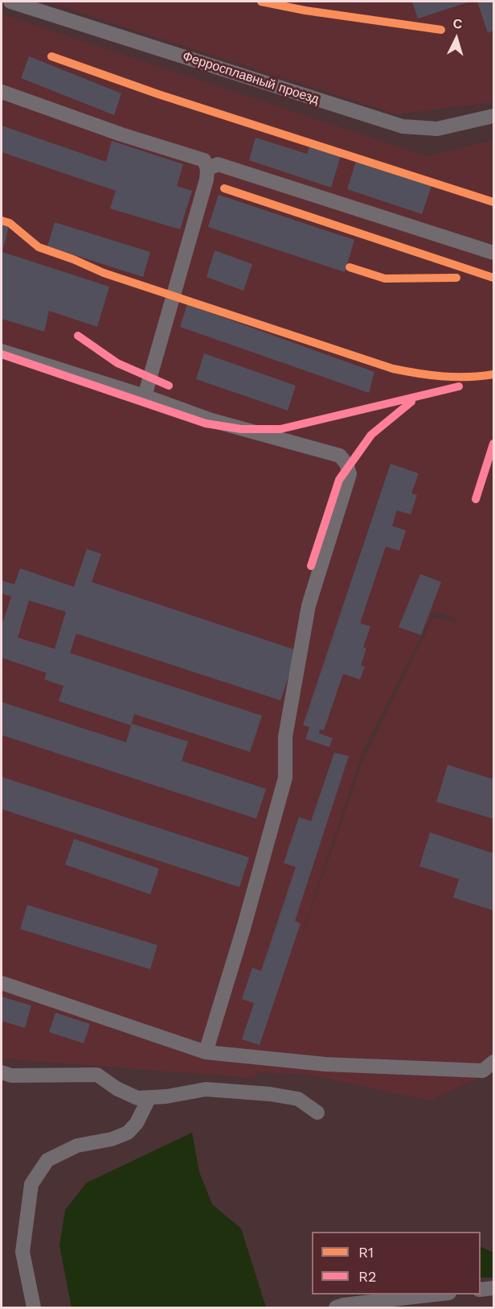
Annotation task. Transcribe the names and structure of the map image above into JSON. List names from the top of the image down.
{
  "streets": {
    "street": ["Ферросплавный проезд"]
  },
  "lines": ["transit line R1", "transit line R2"],
  "legend": ["R1", "R2"],
  "north": "top"
}
